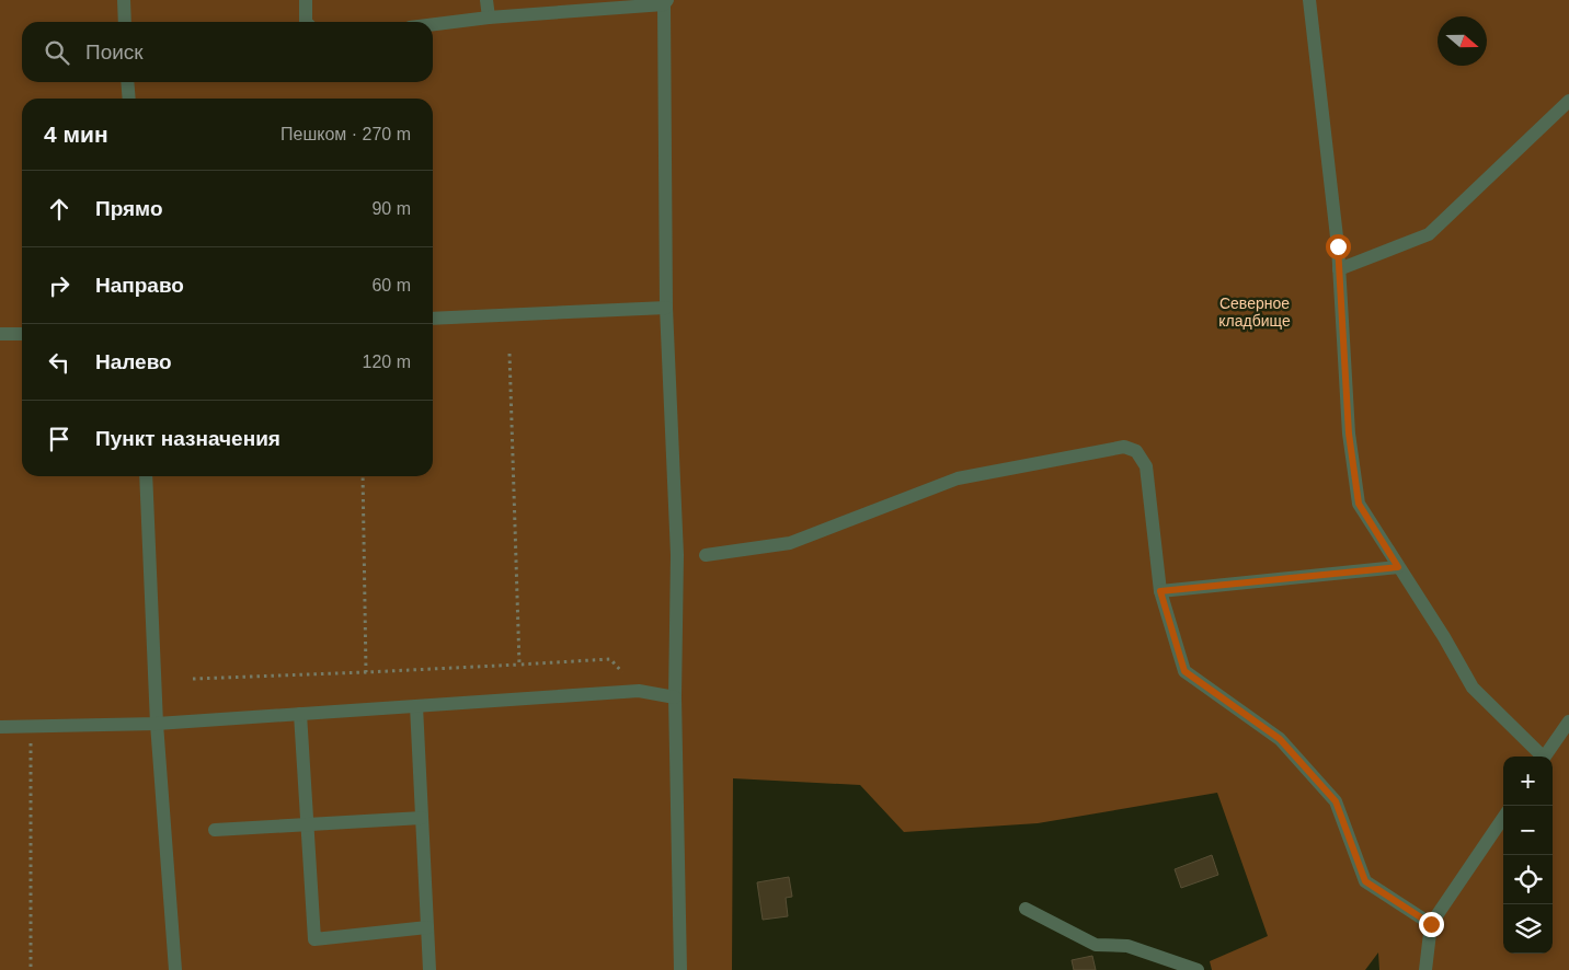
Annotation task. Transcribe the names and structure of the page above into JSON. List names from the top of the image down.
{
  "parks": ["Северное кладбище"],
  "north": "right",
  "page": {
    "search": "Поиск",
    "heading": ["4 мин", "Пешком · 270 m"],
    "list": [
      ["Прямо", "90 m"],
      ["Направо", "60 m"],
      ["Налево", "120 m"],
      "Пункт назначения"
    ],
    "map_buttons": ["+", "−"]
  }
}
